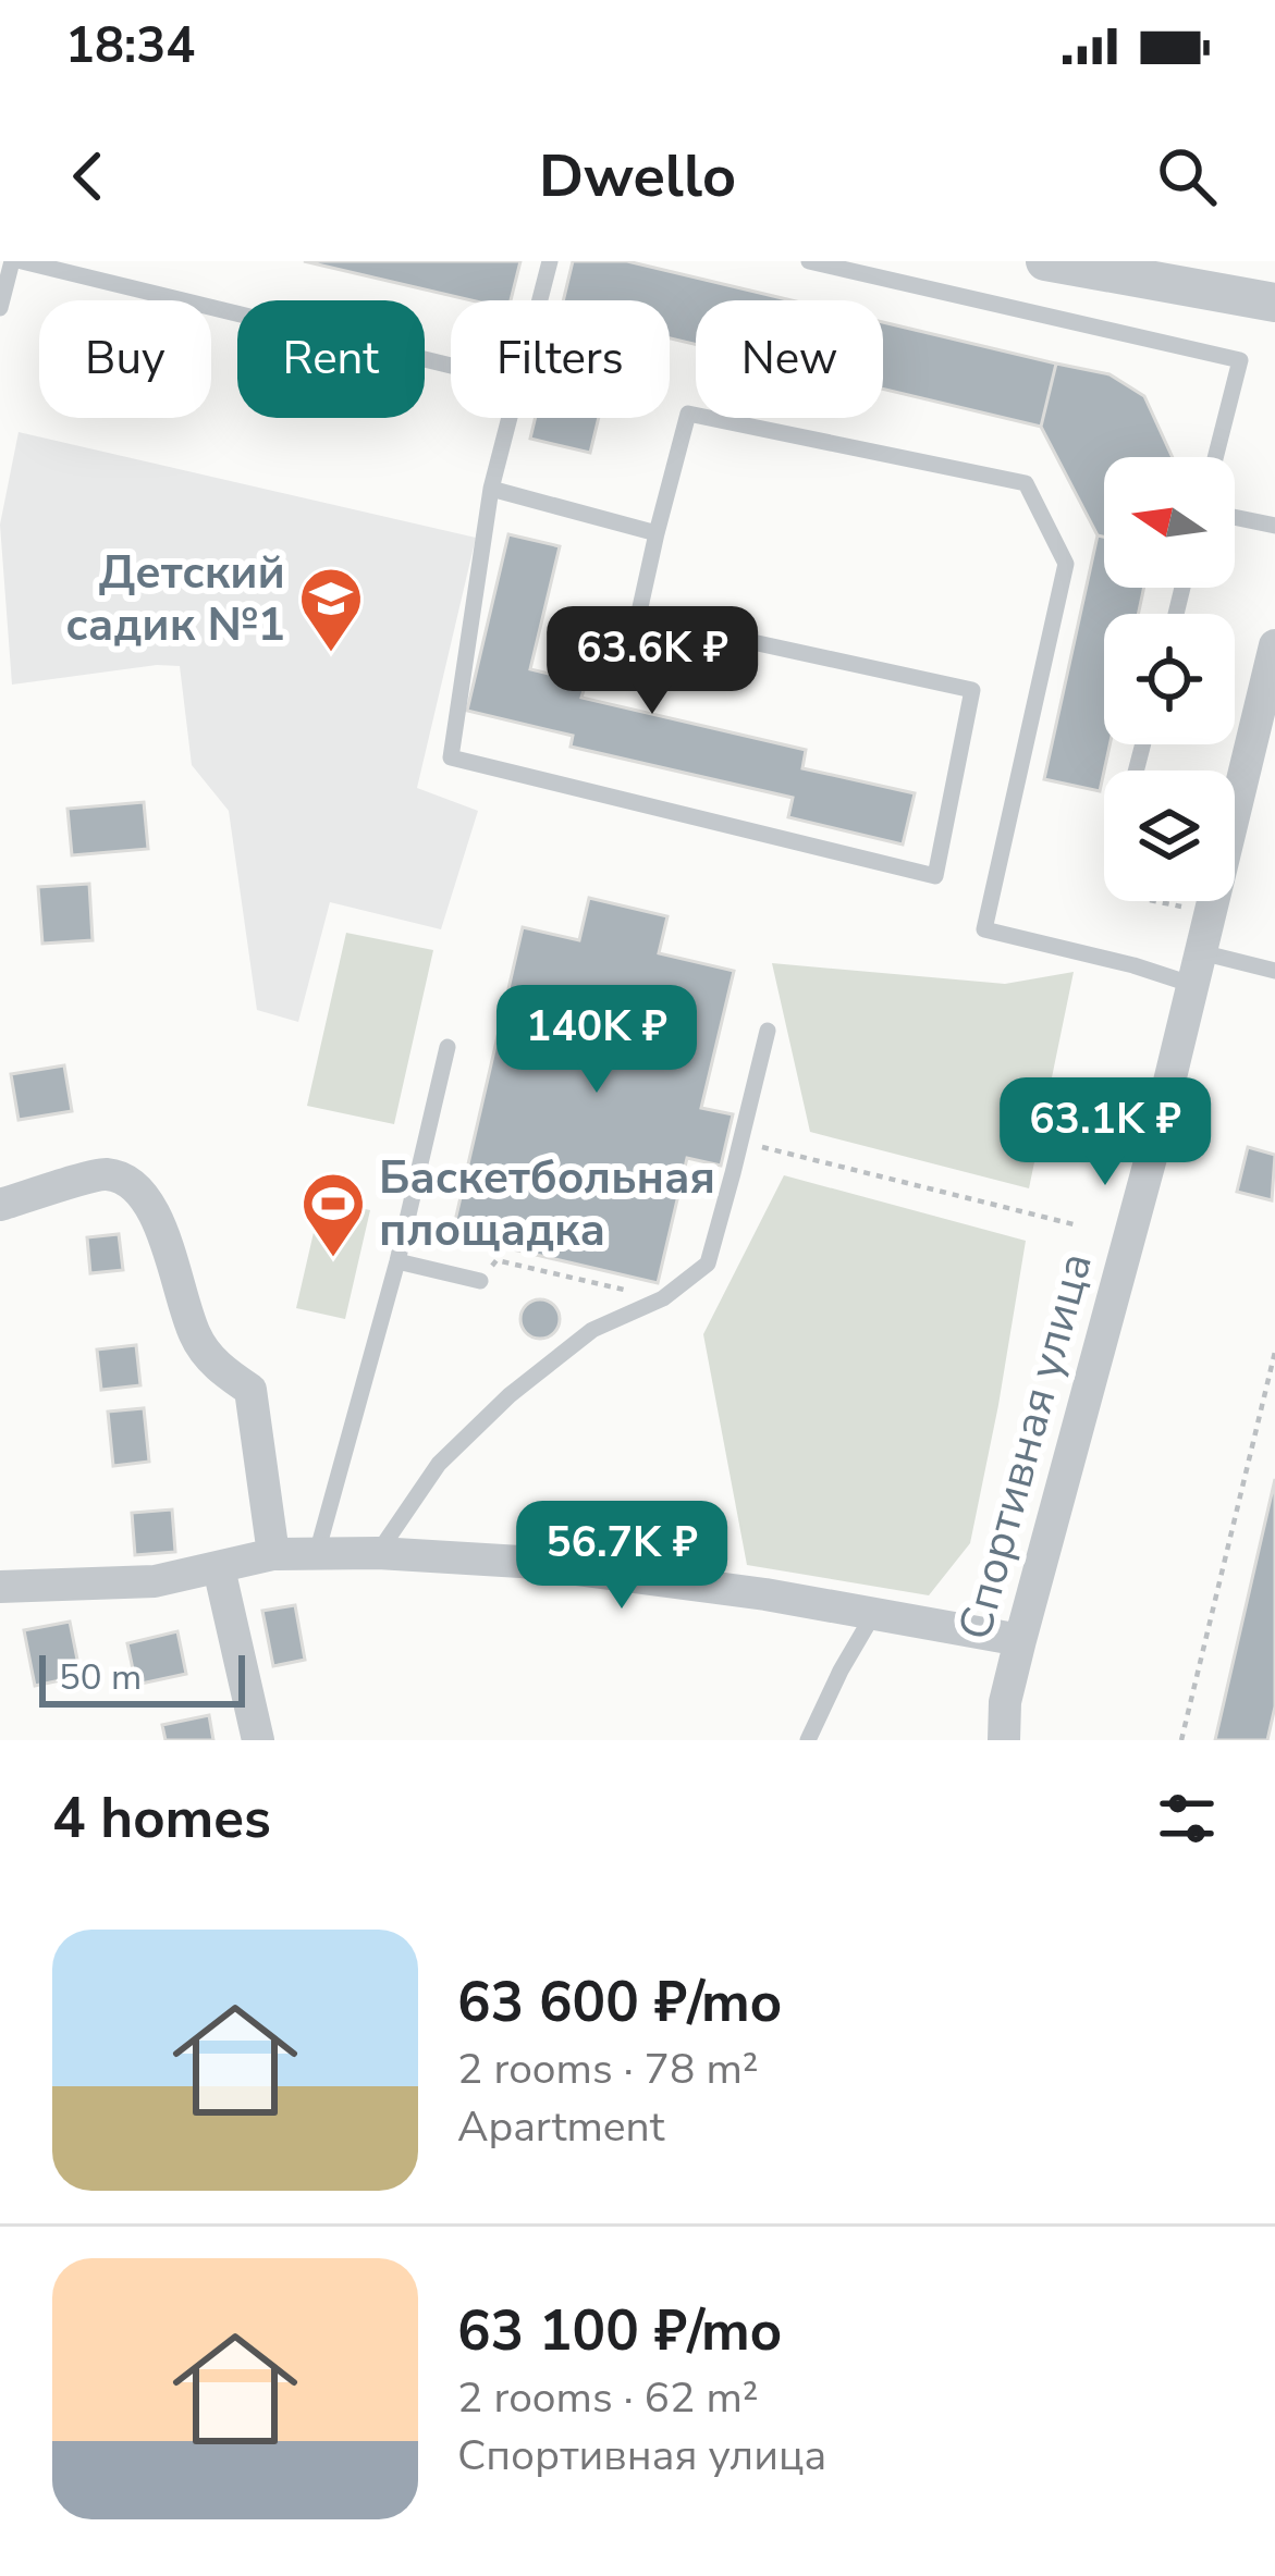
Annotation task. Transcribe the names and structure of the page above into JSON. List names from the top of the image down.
{
  "streets": {
    "street": ["Спортивная улица"]
  },
  "places": {
    "school or university": ["Детский садик №1"],
    "sports": ["Баскетбольная площадка"]
  },
  "scale_bar": "50 m",
  "north": "left",
  "page": {
    "status": "18:34",
    "header": "Dwello",
    "chip": [
      "Buy",
      "Rent",
      "Filters",
      "New"
    ],
    "price": [
      "63.6K ₽",
      "140K ₽",
      "63.1K ₽",
      "56.7K ₽"
    ],
    "scale": "50 m",
    "heading": "4 homes",
    "list": [
      {
        "name": "63 600 ₽/mo",
        "note": "2 rooms · 78 m² · Apartment"
      },
      {
        "name": "63 100 ₽/mo",
        "note": "2 rooms · 62 m² · Спортивная улица"
      }
    ]
  }
}
